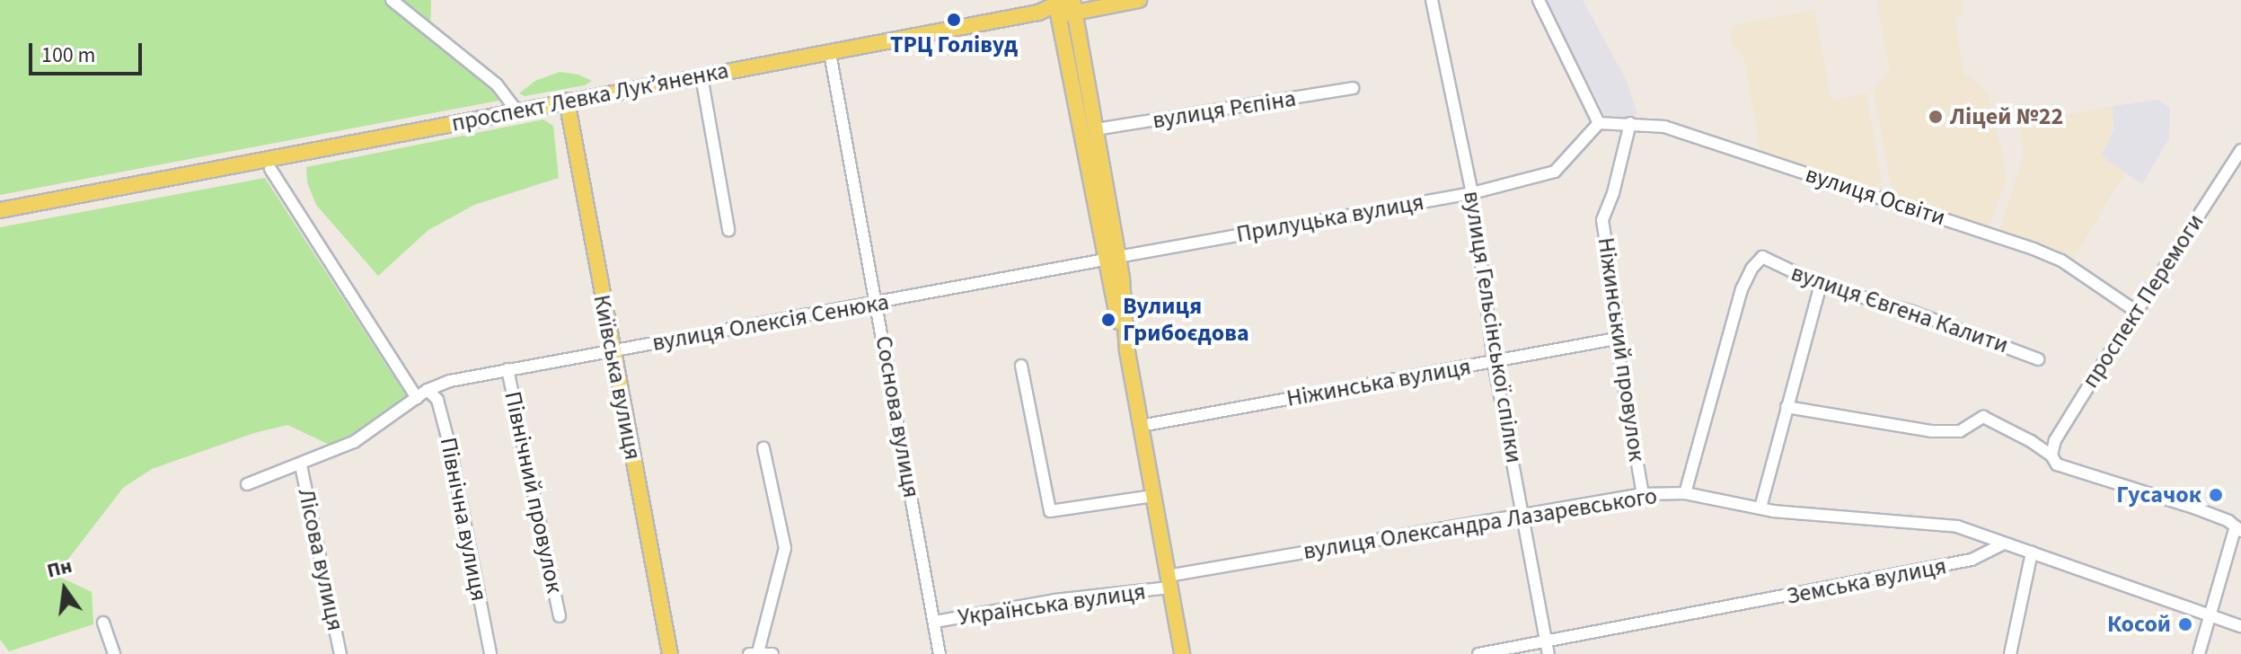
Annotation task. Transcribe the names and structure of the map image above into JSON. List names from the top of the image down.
{
  "streets": {
    "main road": ["проспект Левка Лукʼяненка", "Київська вулиця"],
    "street": [
      "вулиця Рєпіна",
      "вулиця Освіти",
      "Прилуцька вулиця",
      "проспект Перемоги",
      "вулиця Євгена Калити",
      "вулиця Олексія Сенюка",
      "вулиця Гельсінської спілки",
      "Ніжинський провулок",
      "Ніжинська вулиця",
      "Соснова вулиця",
      "Північний провулок",
      "Північна вулиця",
      "вулиця Олександра Лазаревського",
      "Лісова вулиця",
      "Земська вулиця",
      "Українська вулиця"
    ]
  },
  "crossings": [
    ["проспект Левка Лукʼяненка", "Київська вулиця"],
    ["проспект Левка Лукʼяненка", "Соснова вулиця"],
    ["вулиця Освіти", "Прилуцька вулиця"],
    ["вулиця Освіти", "проспект Перемоги"],
    ["вулиця Освіти", "Ніжинський провулок"],
    ["Прилуцька вулиця", "вулиця Олексія Сенюка"],
    ["Прилуцька вулиця", "вулиця Гельсінської спілки"],
    ["вулиця Євгена Калити", "вулиця Олександра Лазаревського"],
    ["вулиця Олексія Сенюка", "Київська вулиця"],
    ["вулиця Олексія Сенюка", "Соснова вулиця"],
    ["вулиця Олексія Сенюка", "Північний провулок"],
    ["вулиця Олексія Сенюка", "Північна вулиця"],
    ["вулиця Олексія Сенюка", "Лісова вулиця"],
    ["вулиця Гельсінської спілки", "Ніжинська вулиця"],
    ["вулиця Гельсінської спілки", "вулиця Олександра Лазаревського"],
    ["вулиця Гельсінської спілки", "Земська вулиця"],
    ["Ніжинський провулок", "Ніжинська вулиця"],
    ["Ніжинський провулок", "вулиця Олександра Лазаревського"],
    ["Соснова вулиця", "Українська вулиця"],
    ["вулиця Олександра Лазаревського", "Земська вулиця"],
    ["вулиця Олександра Лазаревського", "Українська вулиця"]
  ],
  "places": [
    "ТРЦ Голівуд",
    "Ліцей №22",
    "Вулиця Грибоєдова",
    "Гусачок",
    "Косой"
  ],
  "scale_bar": "100 m",
  "north": "top"
}
